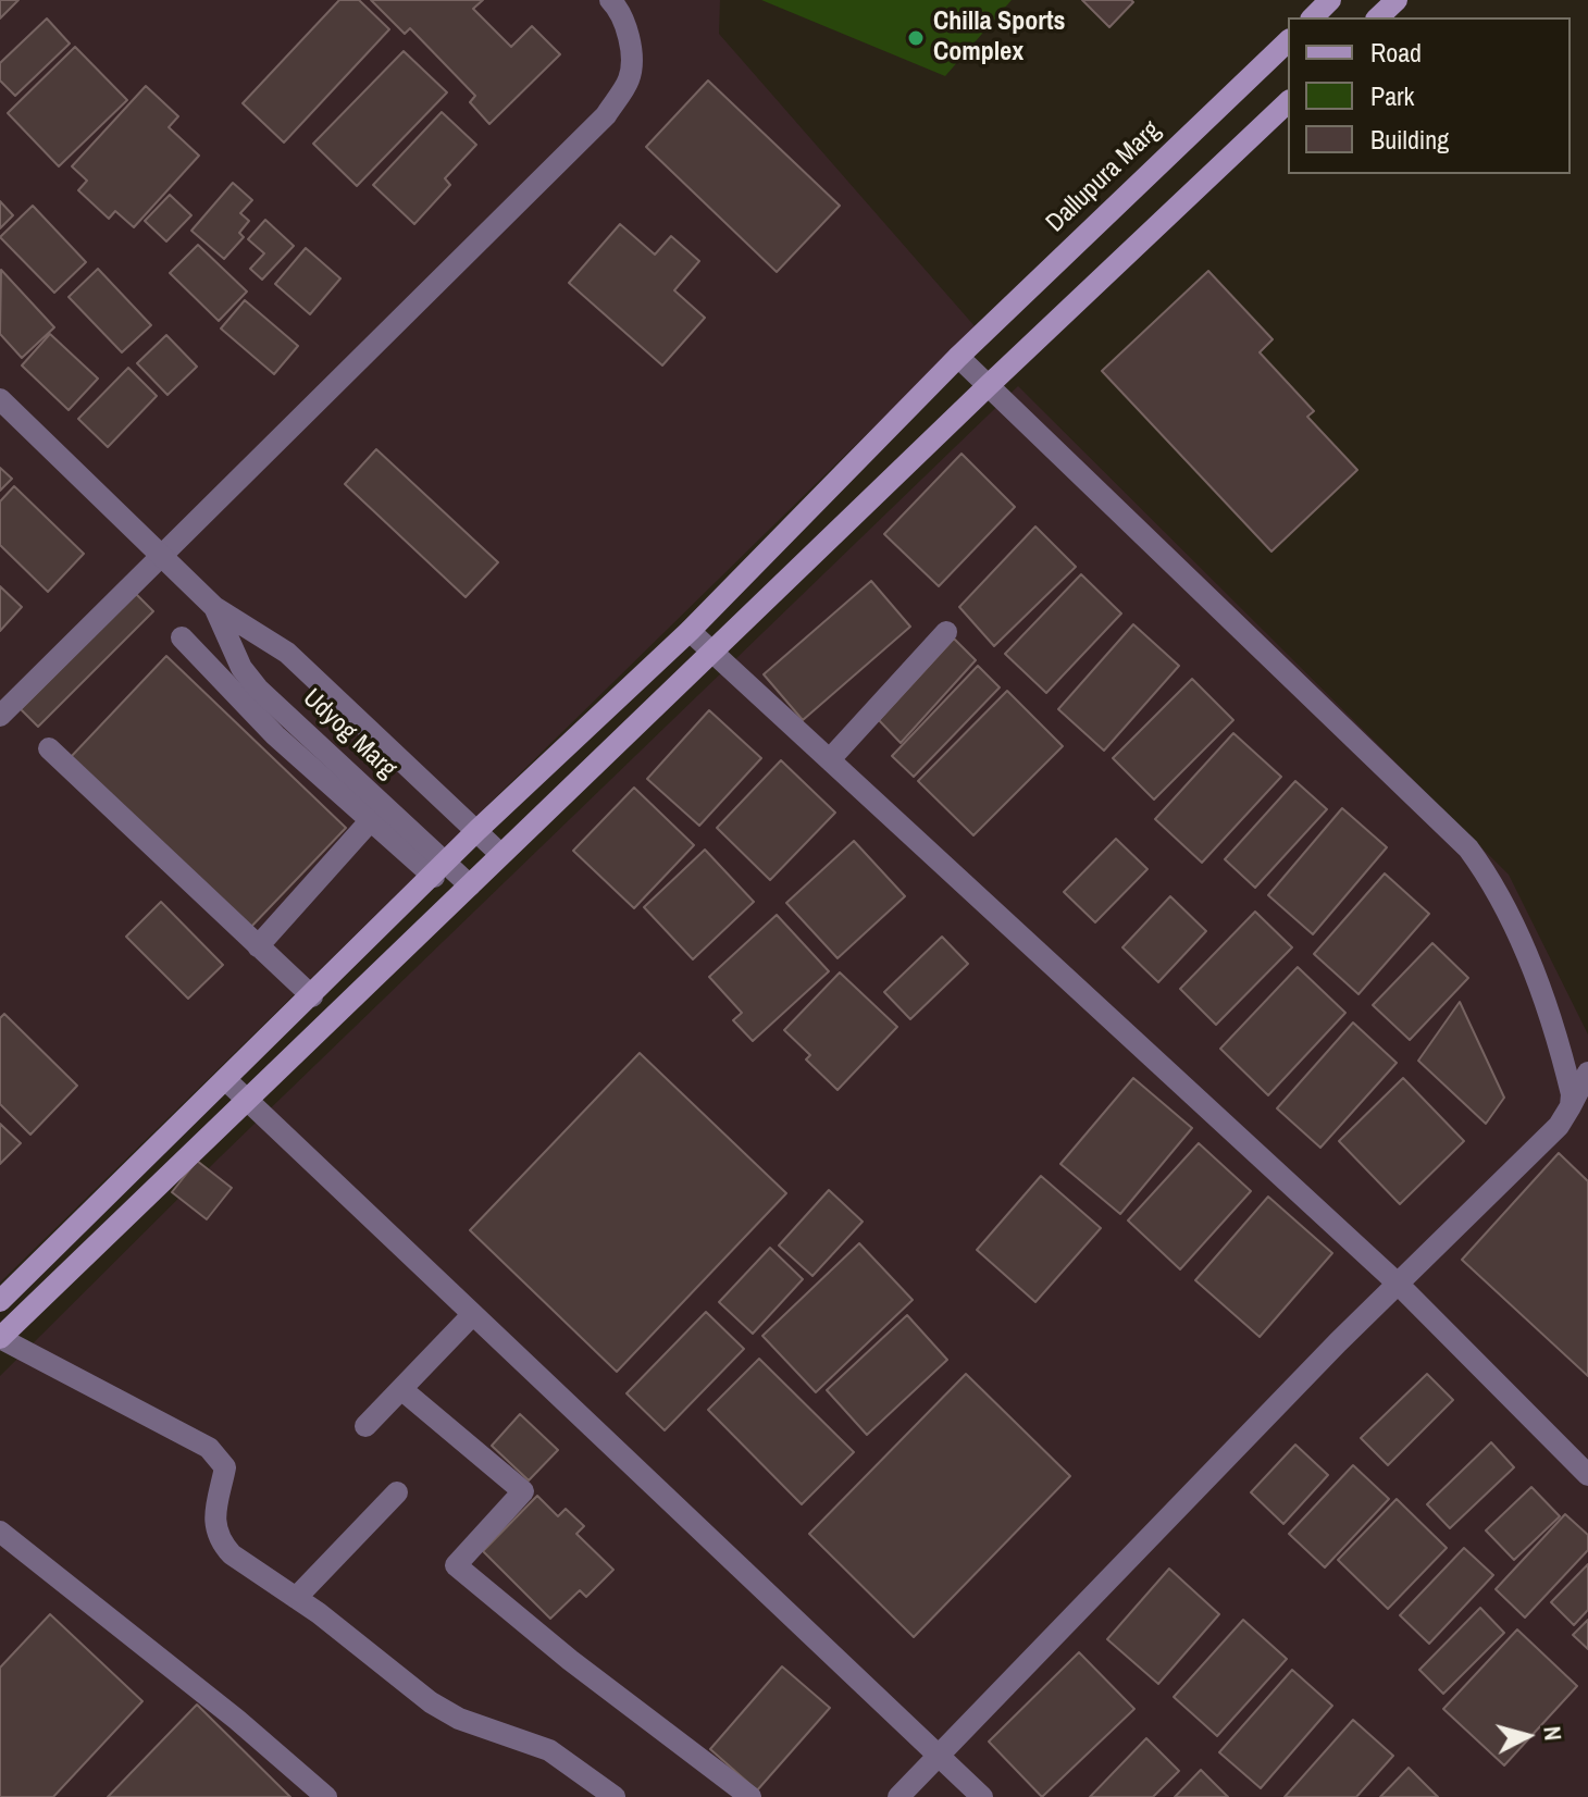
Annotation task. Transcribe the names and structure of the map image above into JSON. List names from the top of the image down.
{
  "streets": {
    "main road": ["Dallupura Marg"],
    "street": ["Udyog Marg"]
  },
  "crossings": [
    ["Dallupura Marg", "Udyog Marg"]
  ],
  "places": ["Chilla Sports Complex"],
  "legend": ["Road", "Park", "Building"],
  "north": "right"
}
